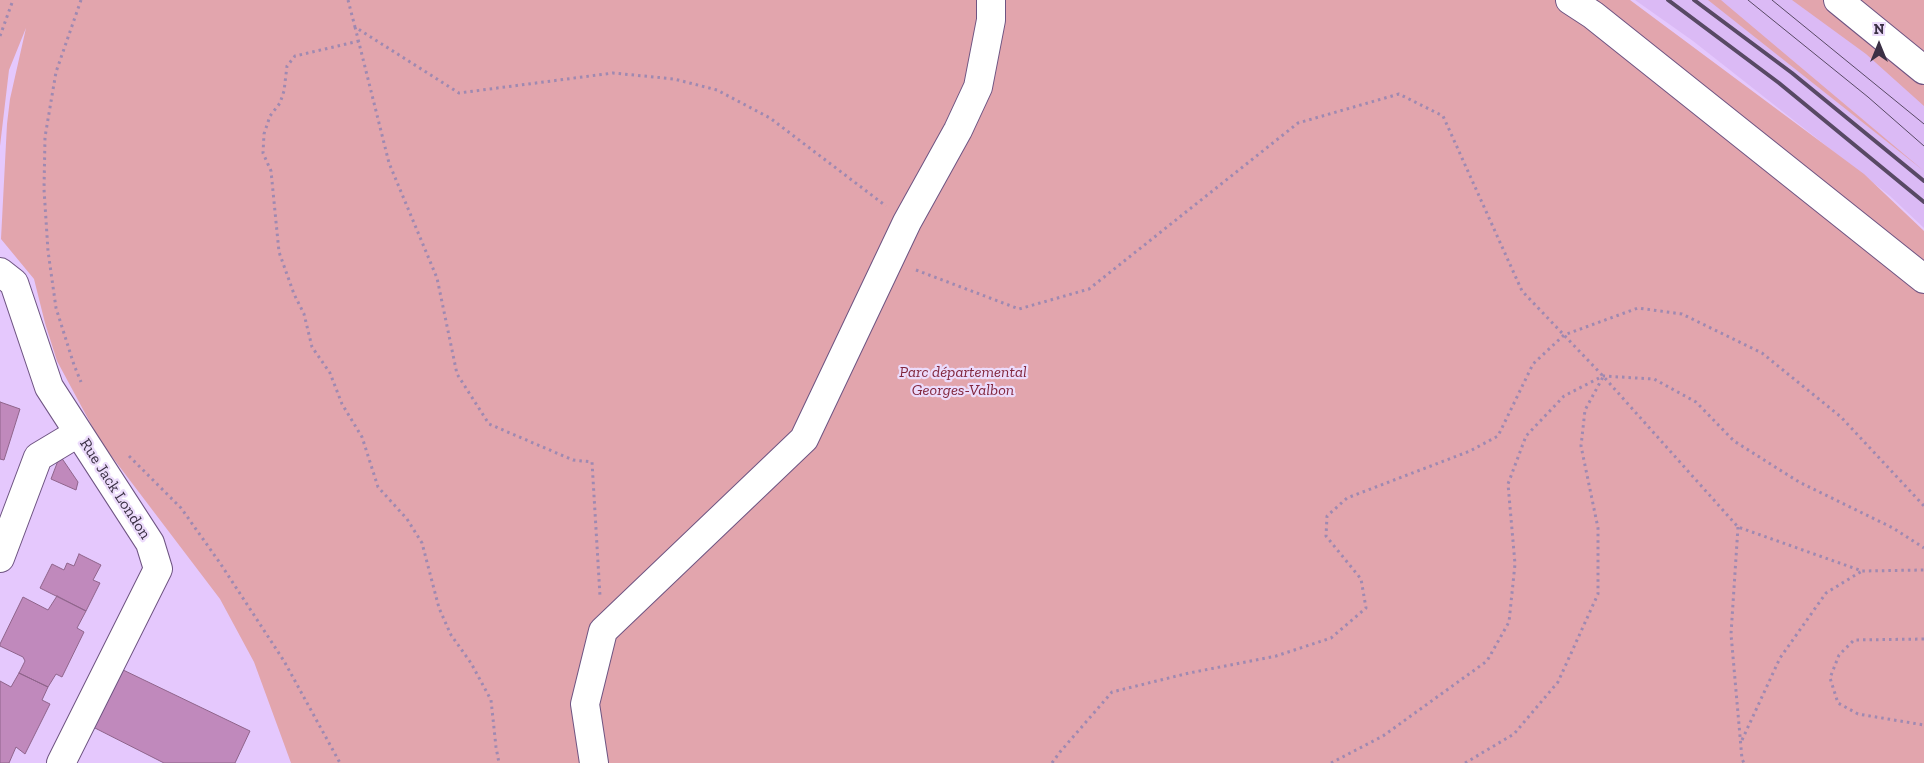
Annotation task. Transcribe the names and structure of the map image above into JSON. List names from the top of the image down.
{
  "streets": {
    "street": ["Rue Jack London"]
  },
  "parks": ["Parc départemental Georges-Valbon"],
  "north": "top"
}
